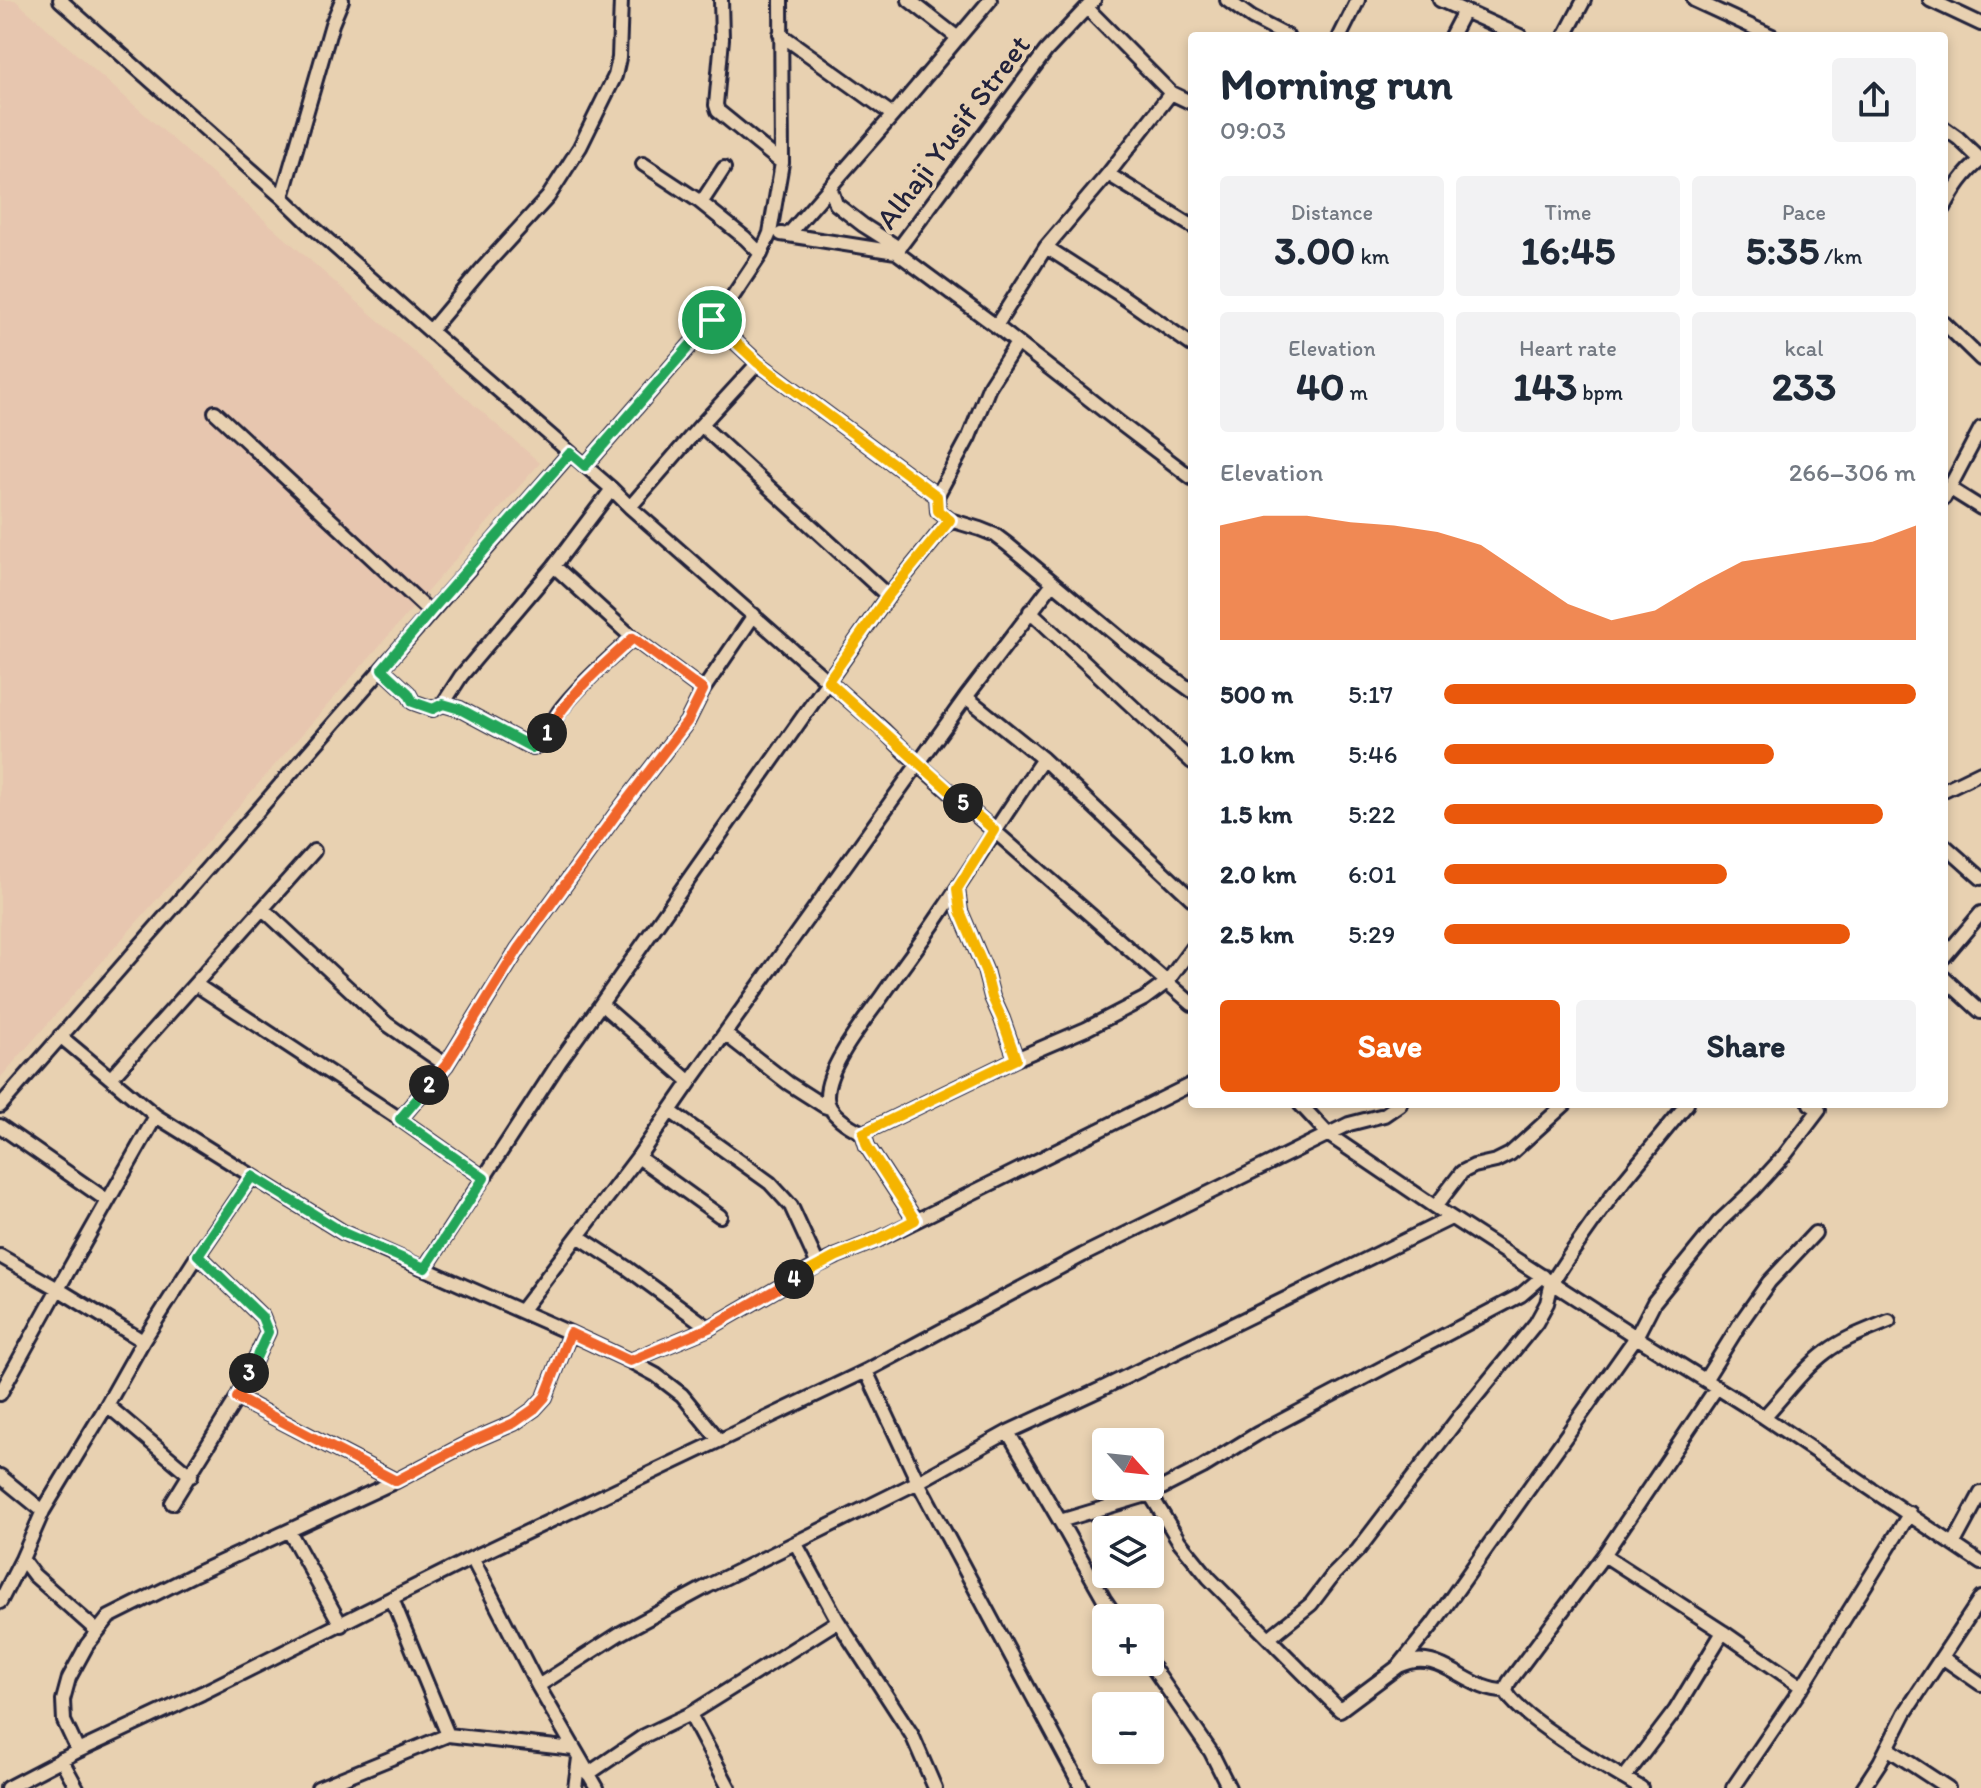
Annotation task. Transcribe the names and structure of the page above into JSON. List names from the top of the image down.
{
  "streets": {
    "street": ["Alhaji Yusif Street"]
  },
  "north": "bottom right",
  "page": {
    "heading": ["Morning run", "09:03"],
    "stats": [
      ["Distance", "3.00 km"],
      ["Time", "16:45"],
      ["Pace", "5:35 /km"],
      ["Elevation", "40 m"],
      ["Heart rate", "143 bpm"],
      ["kcal", "233"]
    ],
    "chart": ["Elevation", "266–306 m"],
    "list": [
      {
        "name": "500 m",
        "note": "5:17"
      },
      {
        "name": "1.0 km",
        "note": "5:46"
      },
      {
        "name": "1.5 km",
        "note": "5:22"
      },
      {
        "name": "2.0 km",
        "note": "6:01"
      },
      {
        "name": "2.5 km",
        "note": "5:29"
      }
    ],
    "pins": [
      "1",
      "5",
      "2",
      "4",
      "3"
    ],
    "buttons": ["Save", "Share"],
    "map_buttons": ["+", "−"]
  }
}
